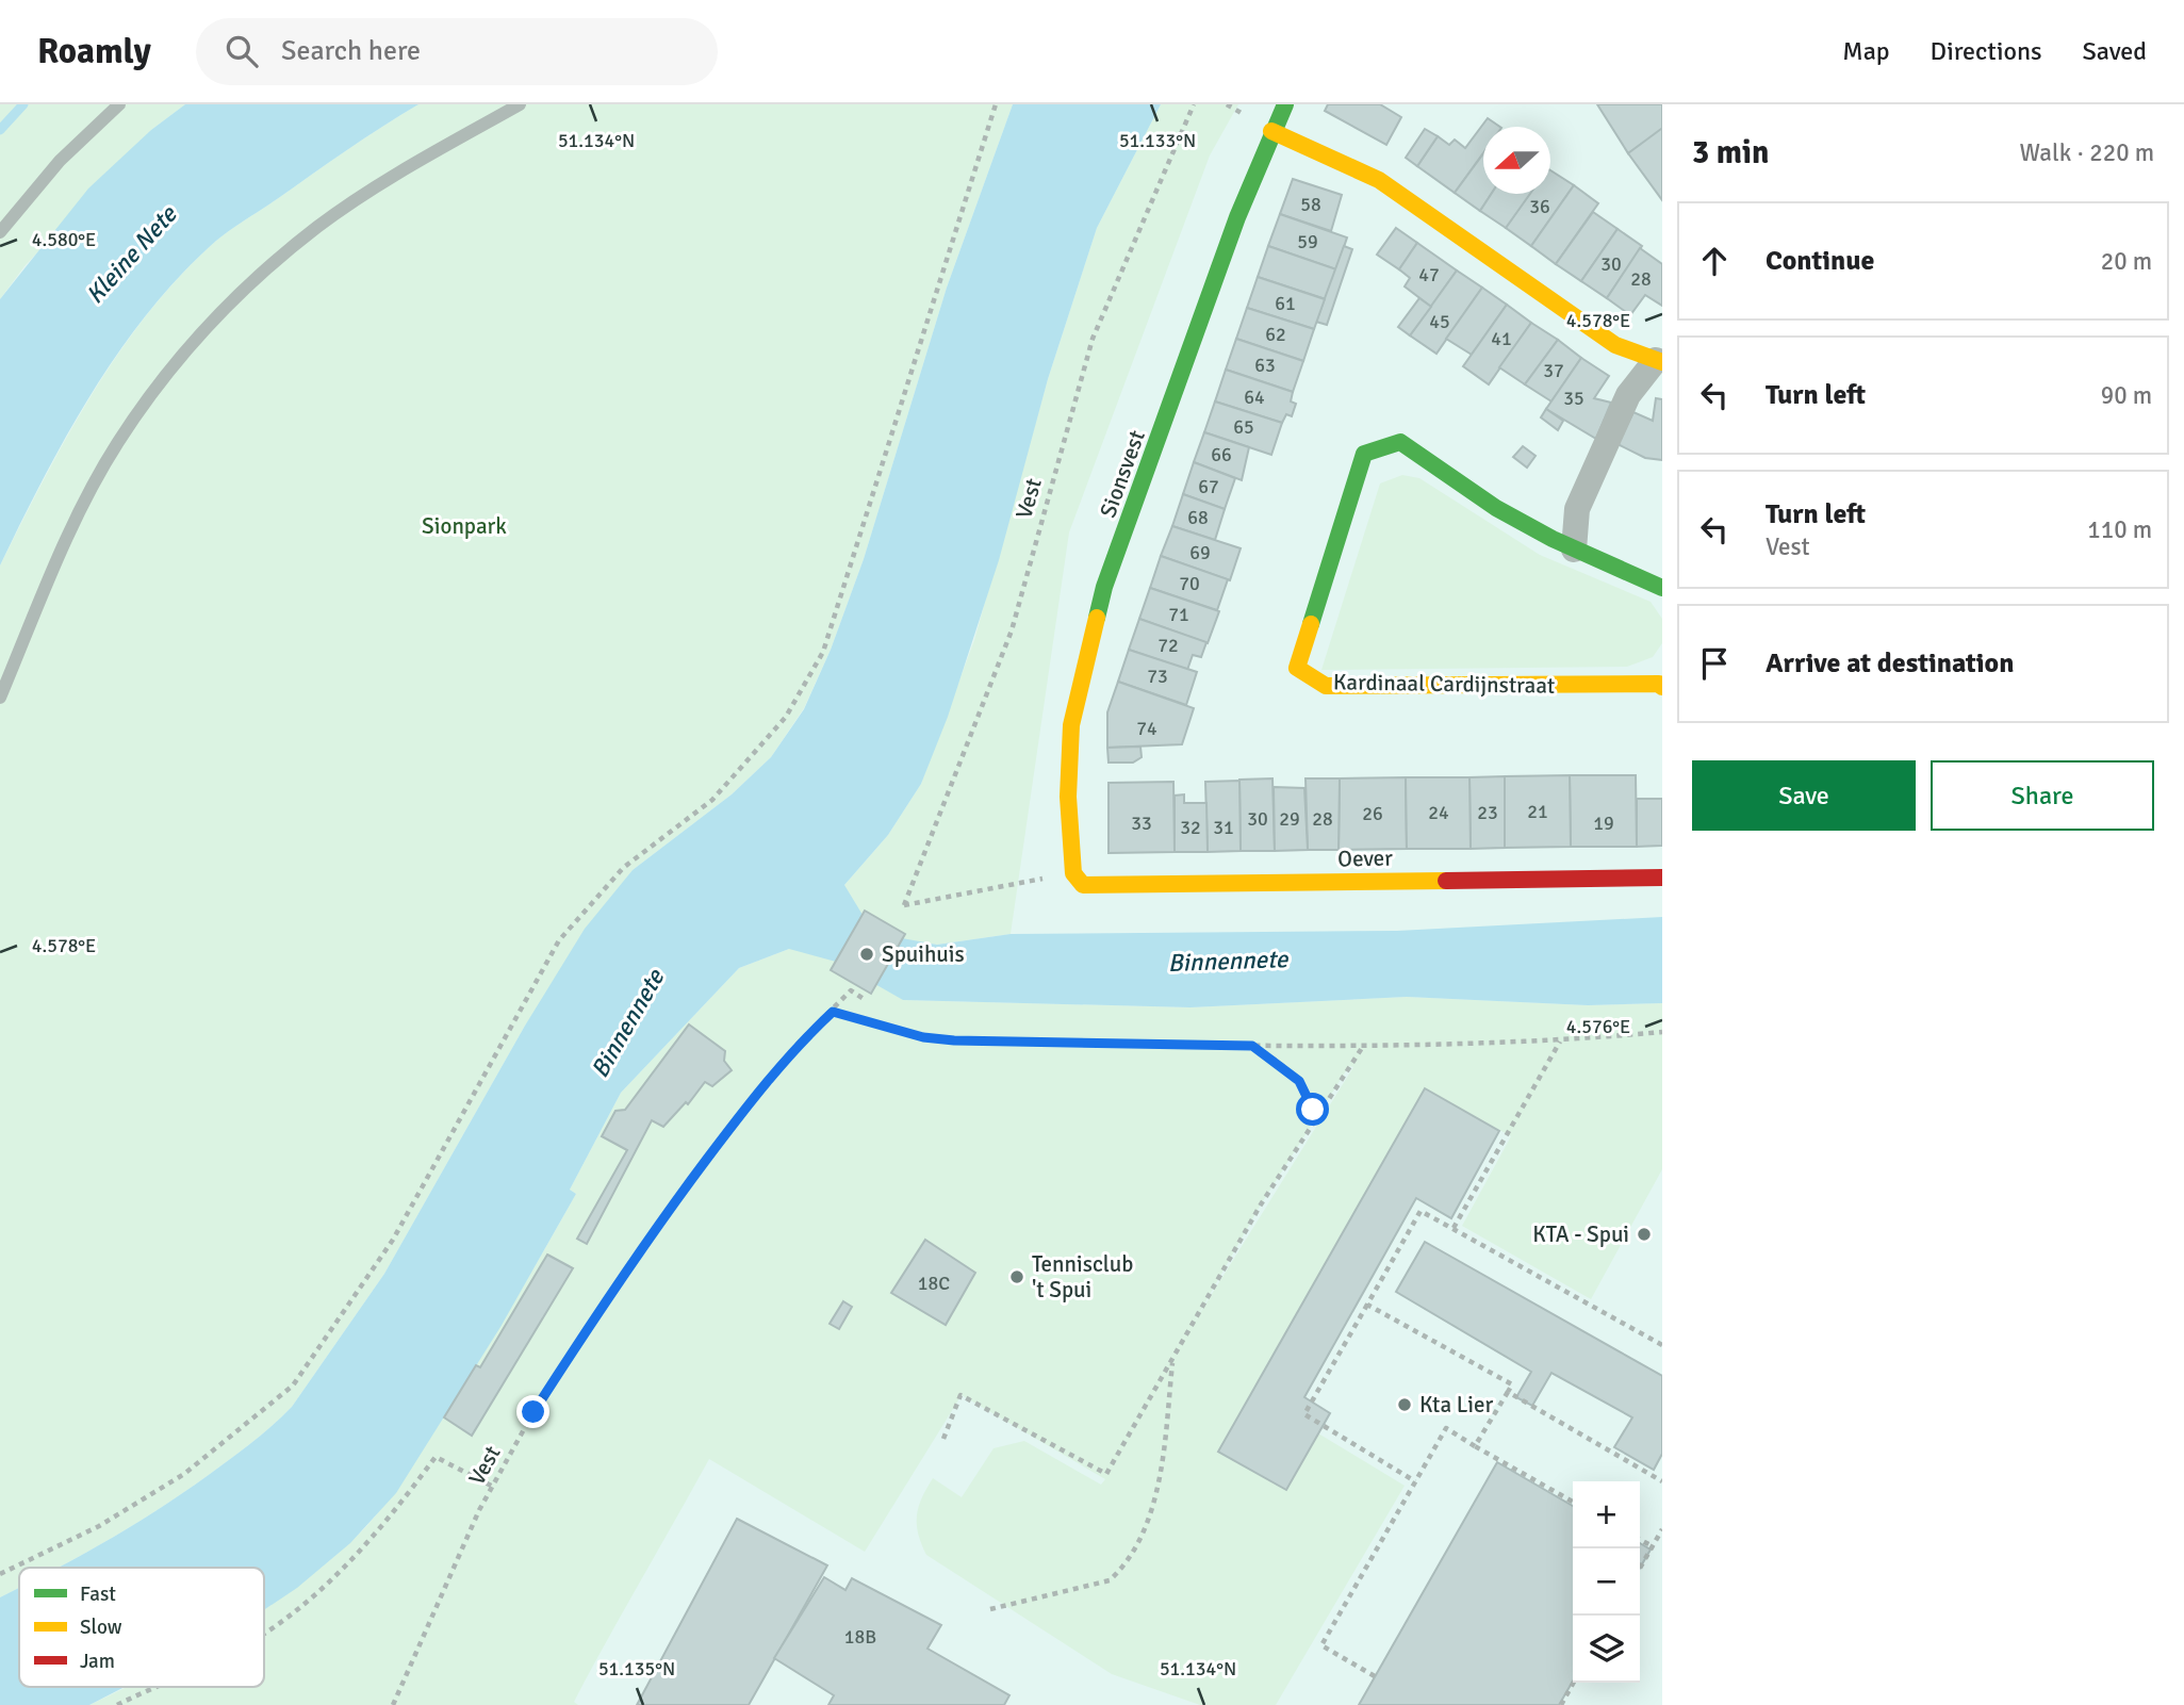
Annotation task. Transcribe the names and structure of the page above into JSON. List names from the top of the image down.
{
  "streets": {
    "street": ["Sionsvest", "Kardinaal Cardijnstraat", "Oever"],
    "path": ["Vest"]
  },
  "crossings": [
    ["Sionsvest", "Vest"],
    ["Sionsvest", "Oever"],
    ["Vest", "Oever"]
  ],
  "water": ["Kleine Nete", "Binnennete"],
  "parks": ["Sionpark"],
  "places": [
    "Spuihuis",
    "KTA - Spui",
    "Tennisclub 't Spui",
    "Kta Lier"
  ],
  "house_numbers": [
    "58",
    "36",
    "59",
    "30",
    "47",
    "28",
    "61",
    "45",
    "62",
    "41",
    "63",
    "37",
    "64",
    "35",
    "65",
    "66",
    "67",
    "68",
    "69",
    "70",
    "71",
    "72",
    "73",
    "74",
    "21",
    "24",
    "23",
    "26",
    "30",
    "29",
    "28",
    "33",
    "19",
    "32",
    "31",
    "18C",
    "18B"
  ],
  "legend": ["Fast", "Slow", "Jam"],
  "north": "left",
  "page": {
    "header": "Roamly",
    "search": "Search here",
    "nav": ["Map", "Directions", "Saved"],
    "heading": ["3 min", "Walk · 220 m"],
    "list": [
      ["Continue", "20 m"],
      ["Turn left", "90 m"],
      ["Turn left", "Vest", "110 m"],
      "Arrive at destination"
    ],
    "buttons": ["Save", "Share"],
    "map_buttons": ["+", "−"]
  },
  "coordinates": [
    "51.134°N",
    "51.133°N",
    "4.580°E",
    "4.578°E",
    "4.576°E",
    "51.135°N"
  ]
}
